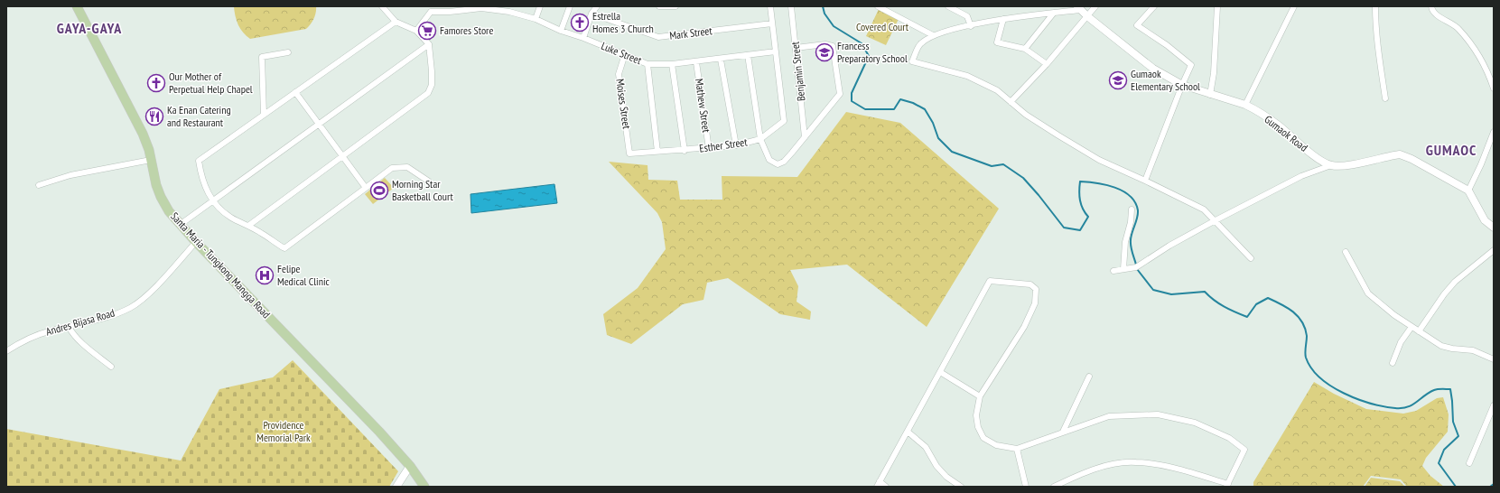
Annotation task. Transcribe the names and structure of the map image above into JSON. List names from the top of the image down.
{
  "streets": {
    "main road": ["Santa Maria - Tungkong Mangga Road"],
    "street": [
      "Mark Street",
      "Luke Street",
      "Benjamin Street",
      "Moises Street",
      "Mathew Street",
      "Gumaok Road",
      "Esther Street",
      "Andres Bijasa Road"
    ]
  },
  "crossings": [
    ["Luke Street", "Moises Street"],
    ["Luke Street", "Mathew Street"],
    ["Luke Street", "Esther Street"],
    ["Moises Street", "Esther Street"],
    ["Mathew Street", "Esther Street"],
    ["Santa Maria - Tungkong Mangga Road", "Andres Bijasa Road"]
  ],
  "districts": ["GAYA-GAYA", "GUMAOC"],
  "parks": ["Covered Court", "Providence Memorial Park"],
  "places": {
    "church": ["Estrella Homes 3 Church", "Our Mother of Perpetual Help Chapel"],
    "supermarket": ["Famores Store"],
    "school or university": ["Francess Preparatory School", "Gumaok Elementary School"],
    "restaurant": ["Ka Enan Catering and Restaurant"],
    "sports": ["Morning Star Basketball Court"],
    "hospital": ["Felipe Medical Clinic"]
  }
}
